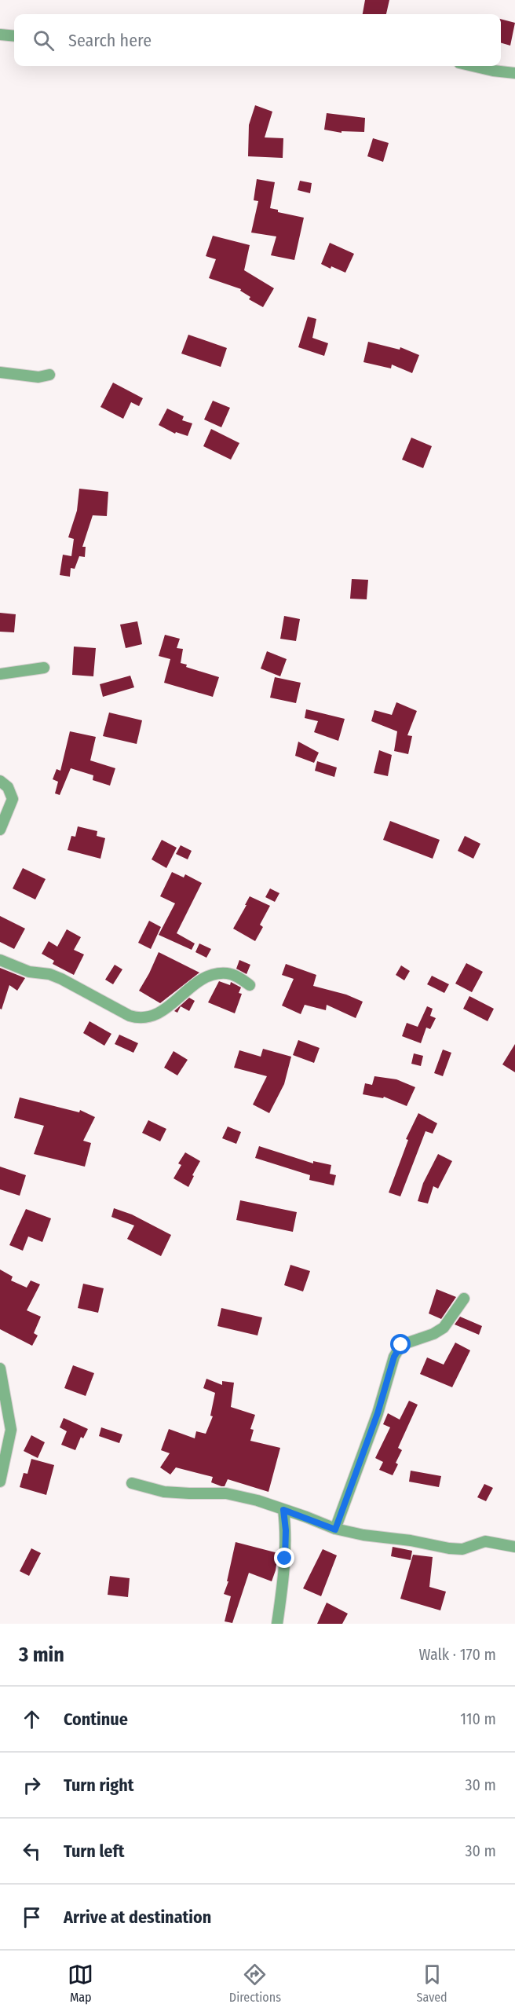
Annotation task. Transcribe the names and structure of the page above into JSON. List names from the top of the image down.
{
  "page": {
    "search": "Search here",
    "heading": ["3 min", "Walk · 170 m"],
    "list": [
      ["Continue", "110 m"],
      ["Turn right", "30 m"],
      ["Turn left", "30 m"],
      "Arrive at destination"
    ],
    "nav": ["Map", "Directions", "Saved"]
  }
}
